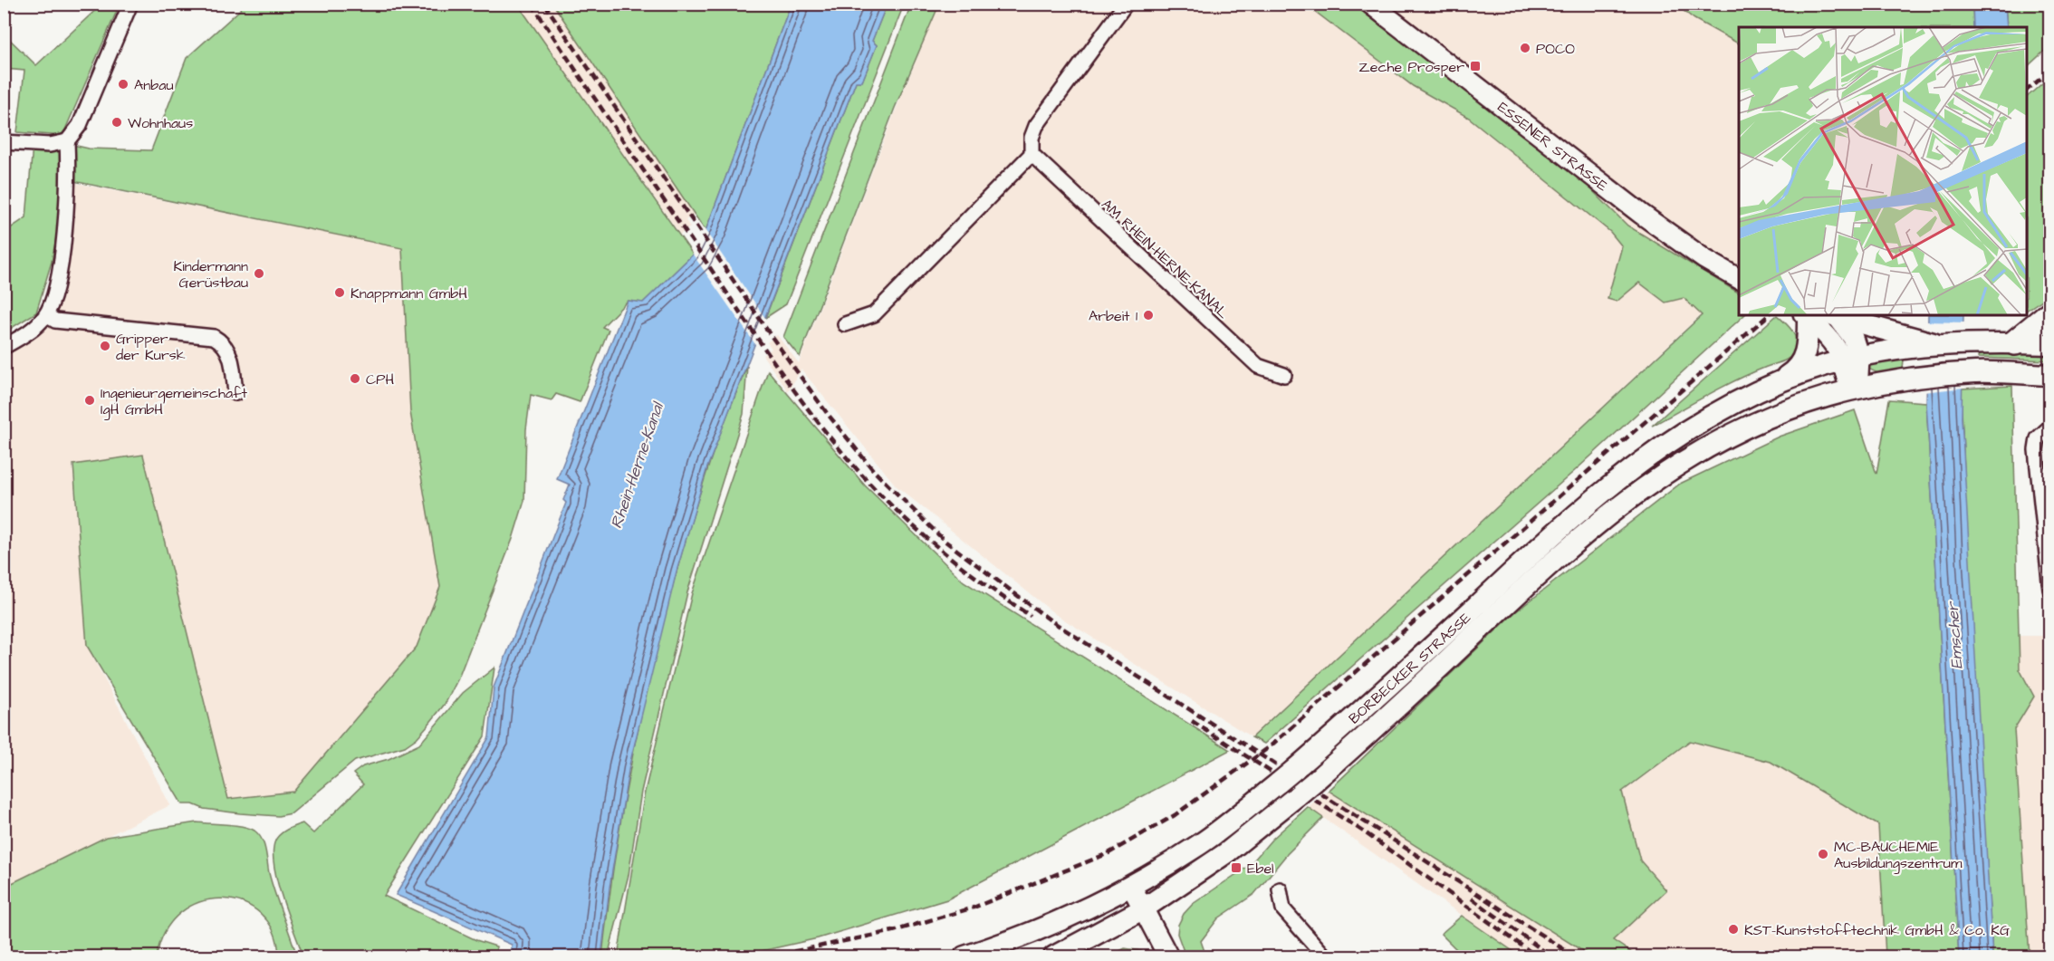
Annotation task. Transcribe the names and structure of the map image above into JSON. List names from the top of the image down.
{
  "streets": {
    "main road": ["ESSENER STRASSE", "BORBECKER STRASSE"],
    "street": ["AM RHEIN-HERNE-KANAL"]
  },
  "water": ["Rhein-Herne-Kanal", "Emscher"],
  "places": {
    "other": [
      "POCO",
      "Anbau",
      "Wohnhaus",
      "Kindermann Gerüstbau",
      "Knappmann GmbH",
      "Arbeit 1",
      "Gripper der Kursk",
      "CPH",
      "Ingenieurgemeinschaft IgH GmbH",
      "MC-BAUCHEMIE Ausbildungszentrum",
      "KST-Kunststofftechnik GmbH & Co. KG"
    ],
    "transit": ["Zeche Prosper", "Ebel"]
  }
}
